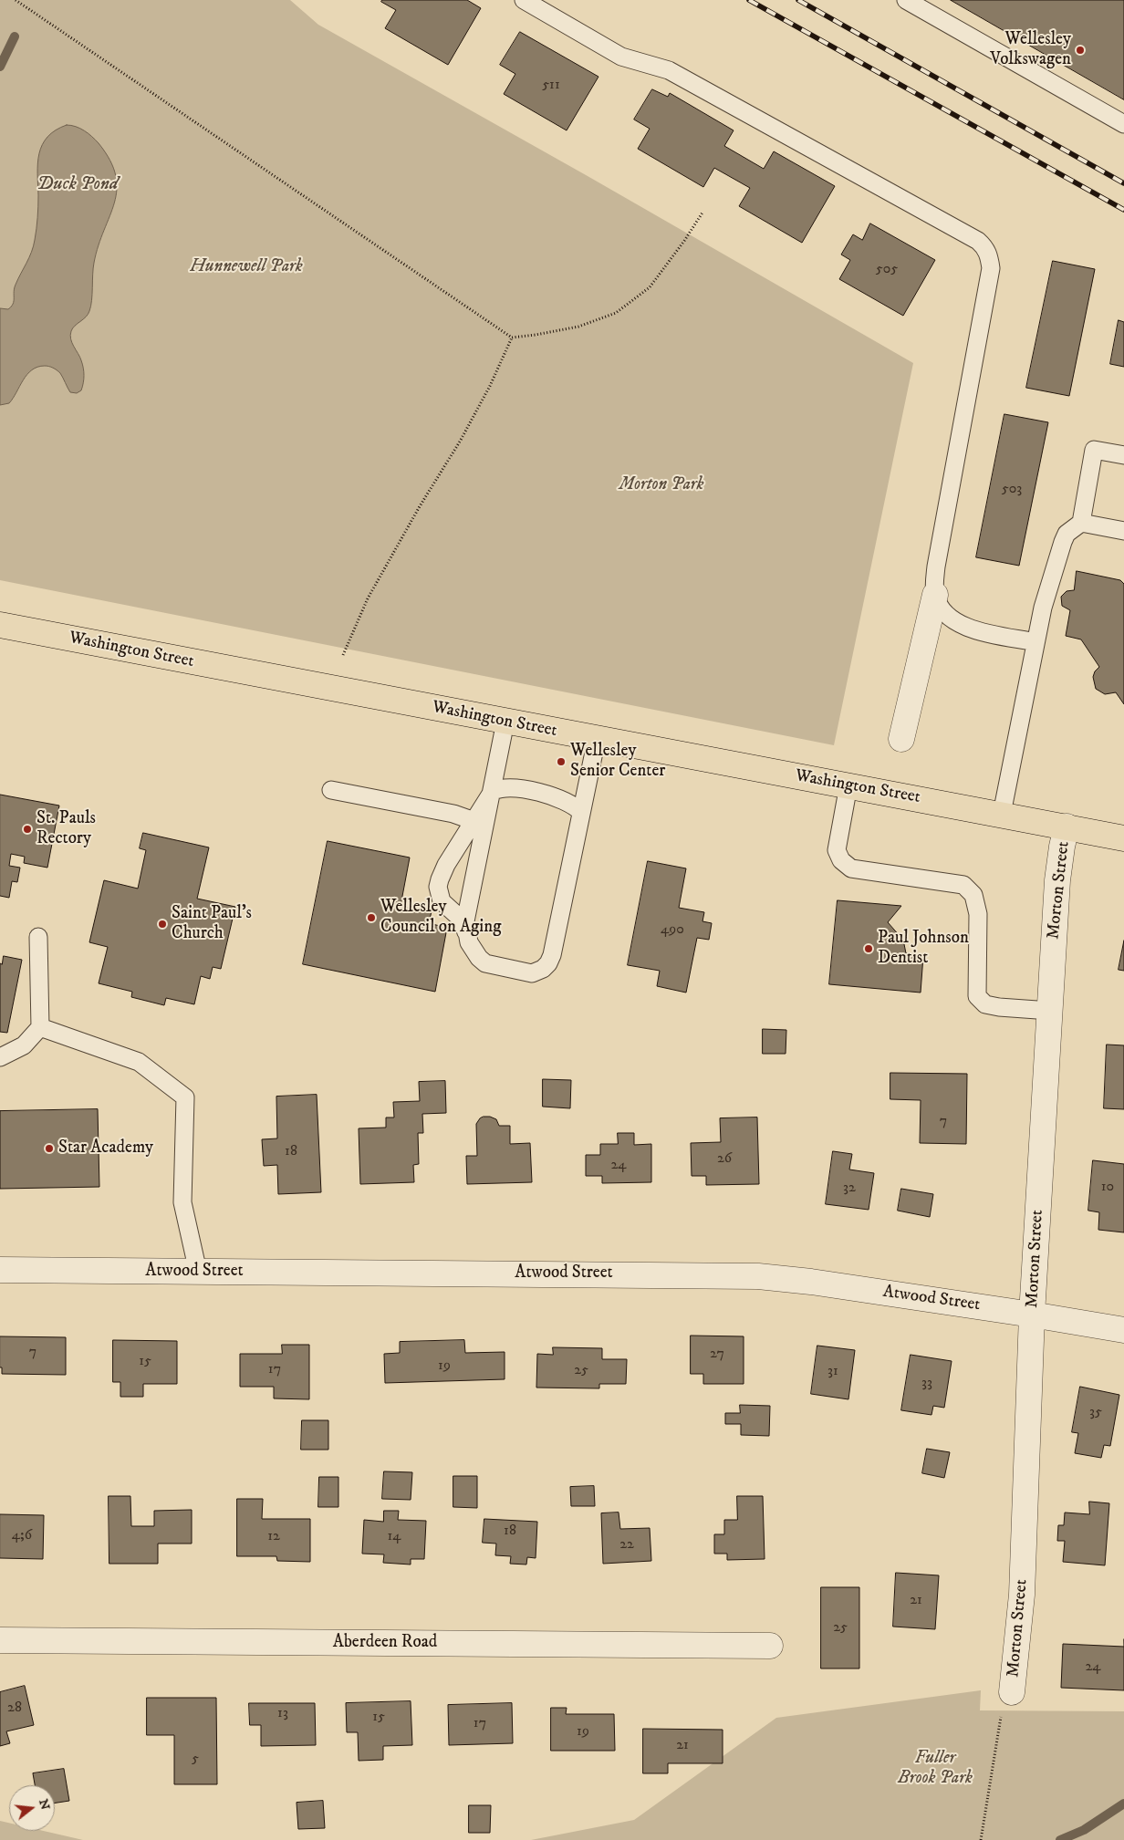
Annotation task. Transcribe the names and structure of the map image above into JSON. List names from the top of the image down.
{
  "streets": {
    "main road": ["Washington Street"],
    "street": ["Morton Street", "Atwood Street", "Aberdeen Road"]
  },
  "crossings": [
    ["Washington Street", "Morton Street"],
    ["Morton Street", "Atwood Street"]
  ],
  "water": ["Duck Pond"],
  "parks": ["Hunnewell Park", "Morton Park", "Fuller Brook Park"],
  "places": [
    "Wellesley Volkswagen",
    "Wellesley Senior Center",
    "St. Pauls Rectory",
    "Wellesley Council on Aging",
    "Saint Paul's Church",
    "Paul Johnson Dentist",
    "Star Academy"
  ],
  "house_numbers": [
    "511",
    "505",
    "503",
    "490",
    "7",
    "18",
    "26",
    "24",
    "10",
    "32",
    "7",
    "27",
    "15",
    "19",
    "17",
    "25",
    "31",
    "33",
    "35",
    "18",
    "4;6",
    "12",
    "14",
    "22",
    "21",
    "25",
    "24",
    "28",
    "13",
    "15",
    "17",
    "19",
    "21",
    "5"
  ],
  "north": "right"
}
